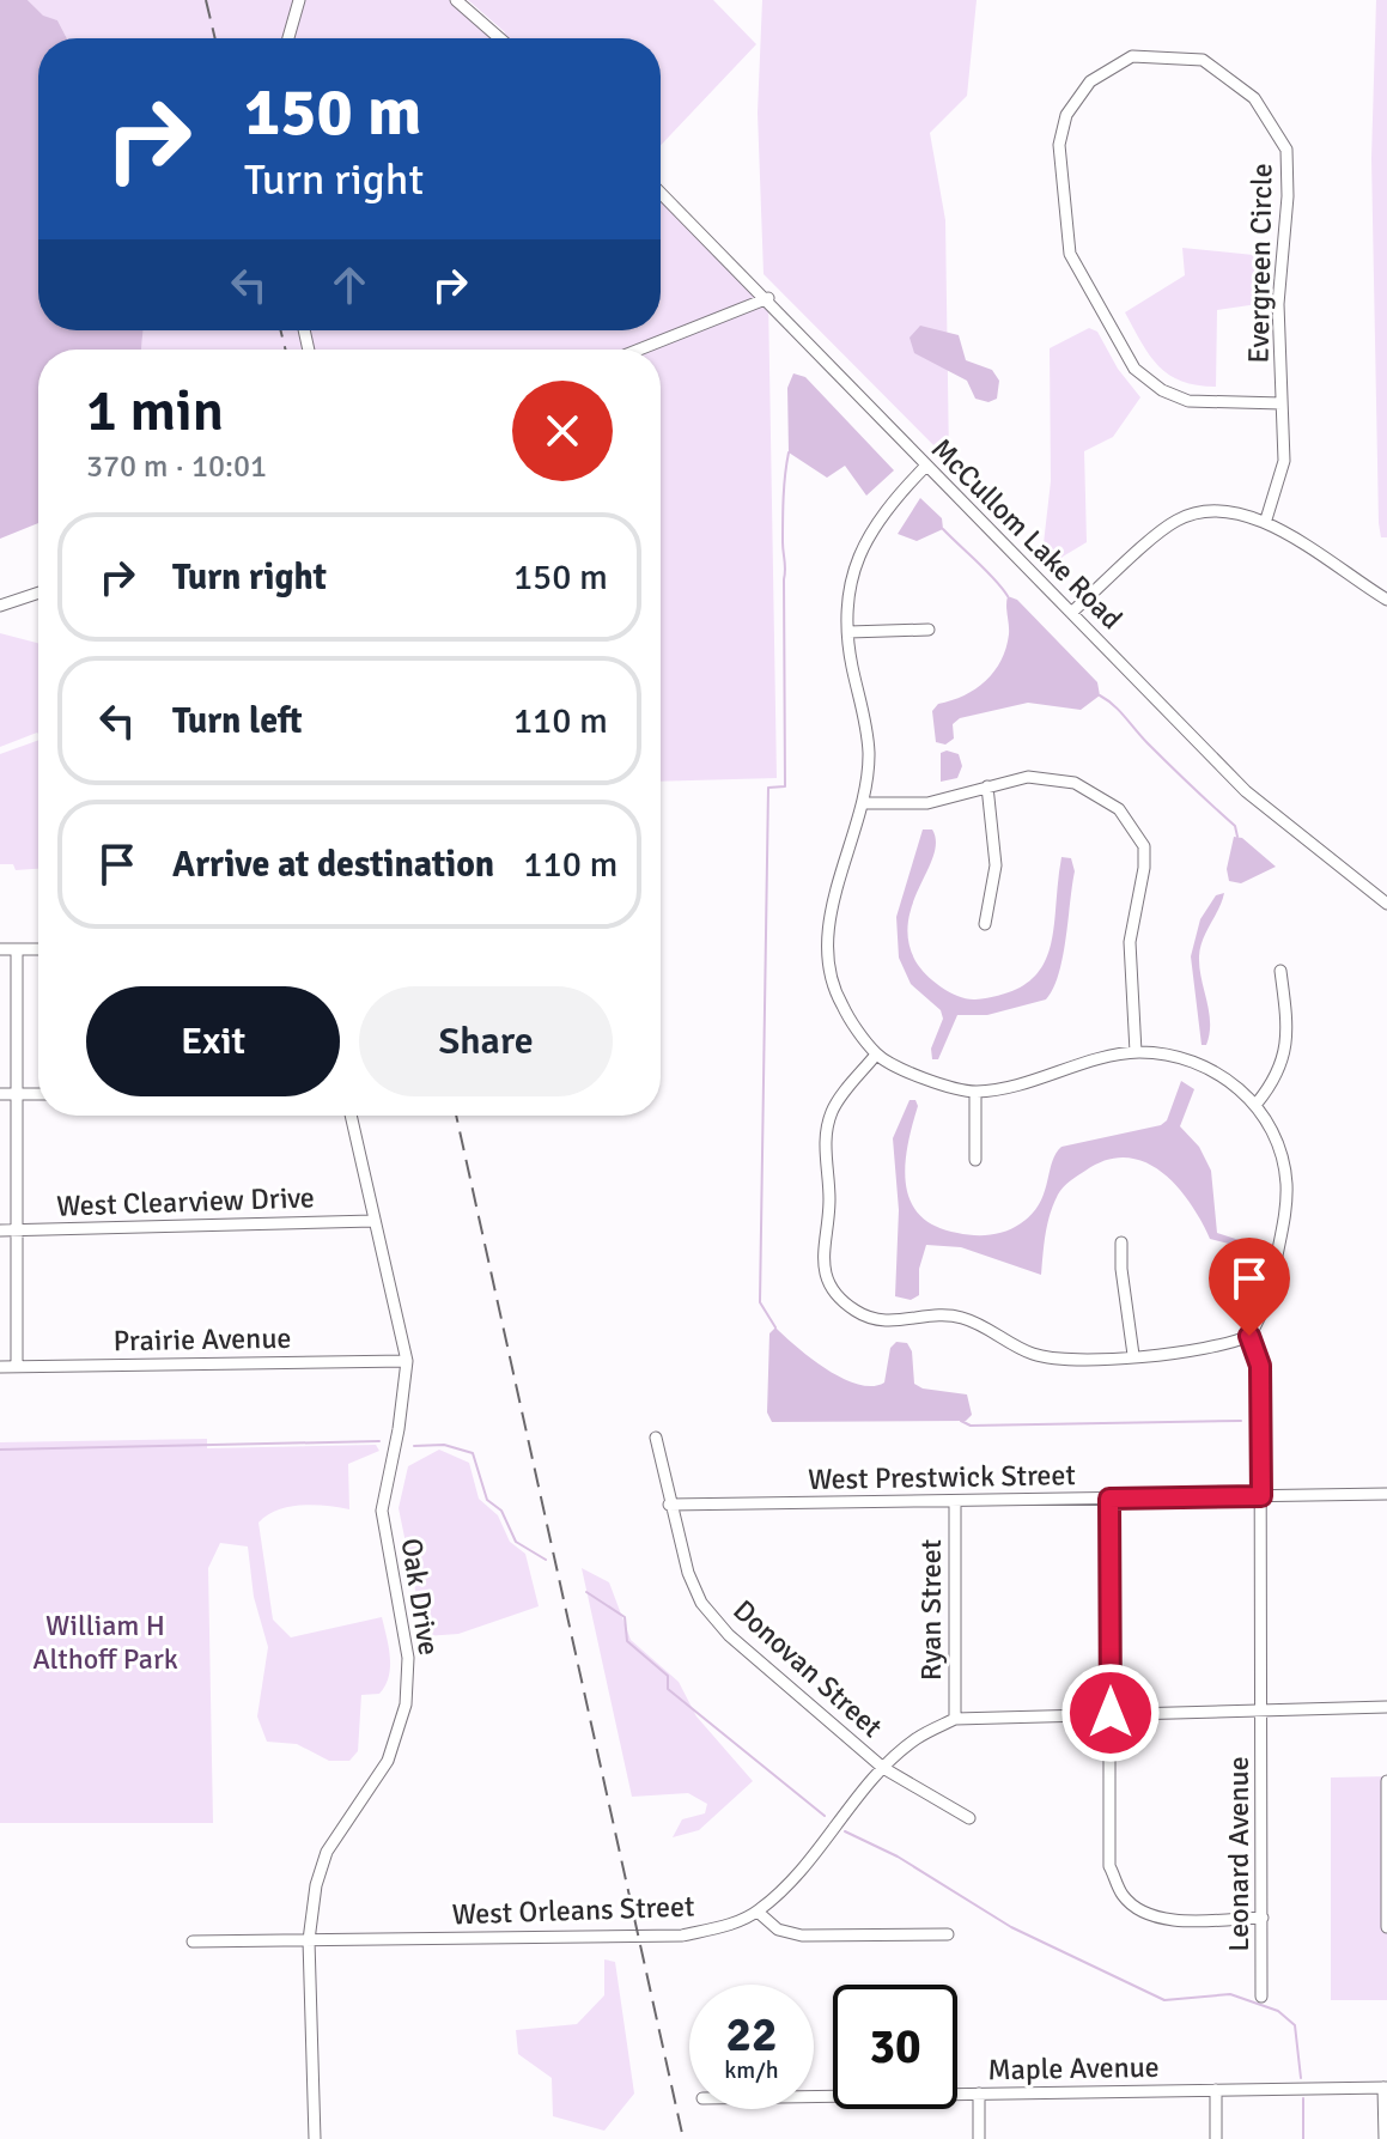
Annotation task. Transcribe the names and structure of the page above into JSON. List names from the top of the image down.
{
  "streets": {
    "street": [
      "Evergreen Circle",
      "McCullom Lake Road",
      "West Clearview Drive",
      "Prairie Avenue",
      "West Prestwick Street",
      "Oak Drive",
      "Ryan Street",
      "Donovan Street",
      "Leonard Avenue",
      "West Orleans Street",
      "Maple Avenue"
    ]
  },
  "crossings": [
    ["West Clearview Drive", "Oak Drive"],
    ["Prairie Avenue", "Oak Drive"],
    ["West Prestwick Street", "Ryan Street"],
    ["West Prestwick Street", "Donovan Street"],
    ["West Prestwick Street", "Leonard Avenue"],
    ["Oak Drive", "West Orleans Street"],
    ["Ryan Street", "West Orleans Street"],
    ["Donovan Street", "West Orleans Street"],
    ["Leonard Avenue", "West Orleans Street"]
  ],
  "parks": ["William H Althoff Park"],
  "page": {
    "turn": ["150 m", "Turn right"],
    "heading": ["1 min", "370 m · 10:01"],
    "list": [
      {
        "name": "Turn right",
        "value": "150 m"
      },
      {
        "name": "Turn left",
        "value": "110 m"
      },
      {
        "name": "Arrive at destination",
        "value": "110 m"
      }
    ],
    "buttons": ["Exit", "Share"],
    "speed": "22 km/h",
    "limit": "30"
  }
}
